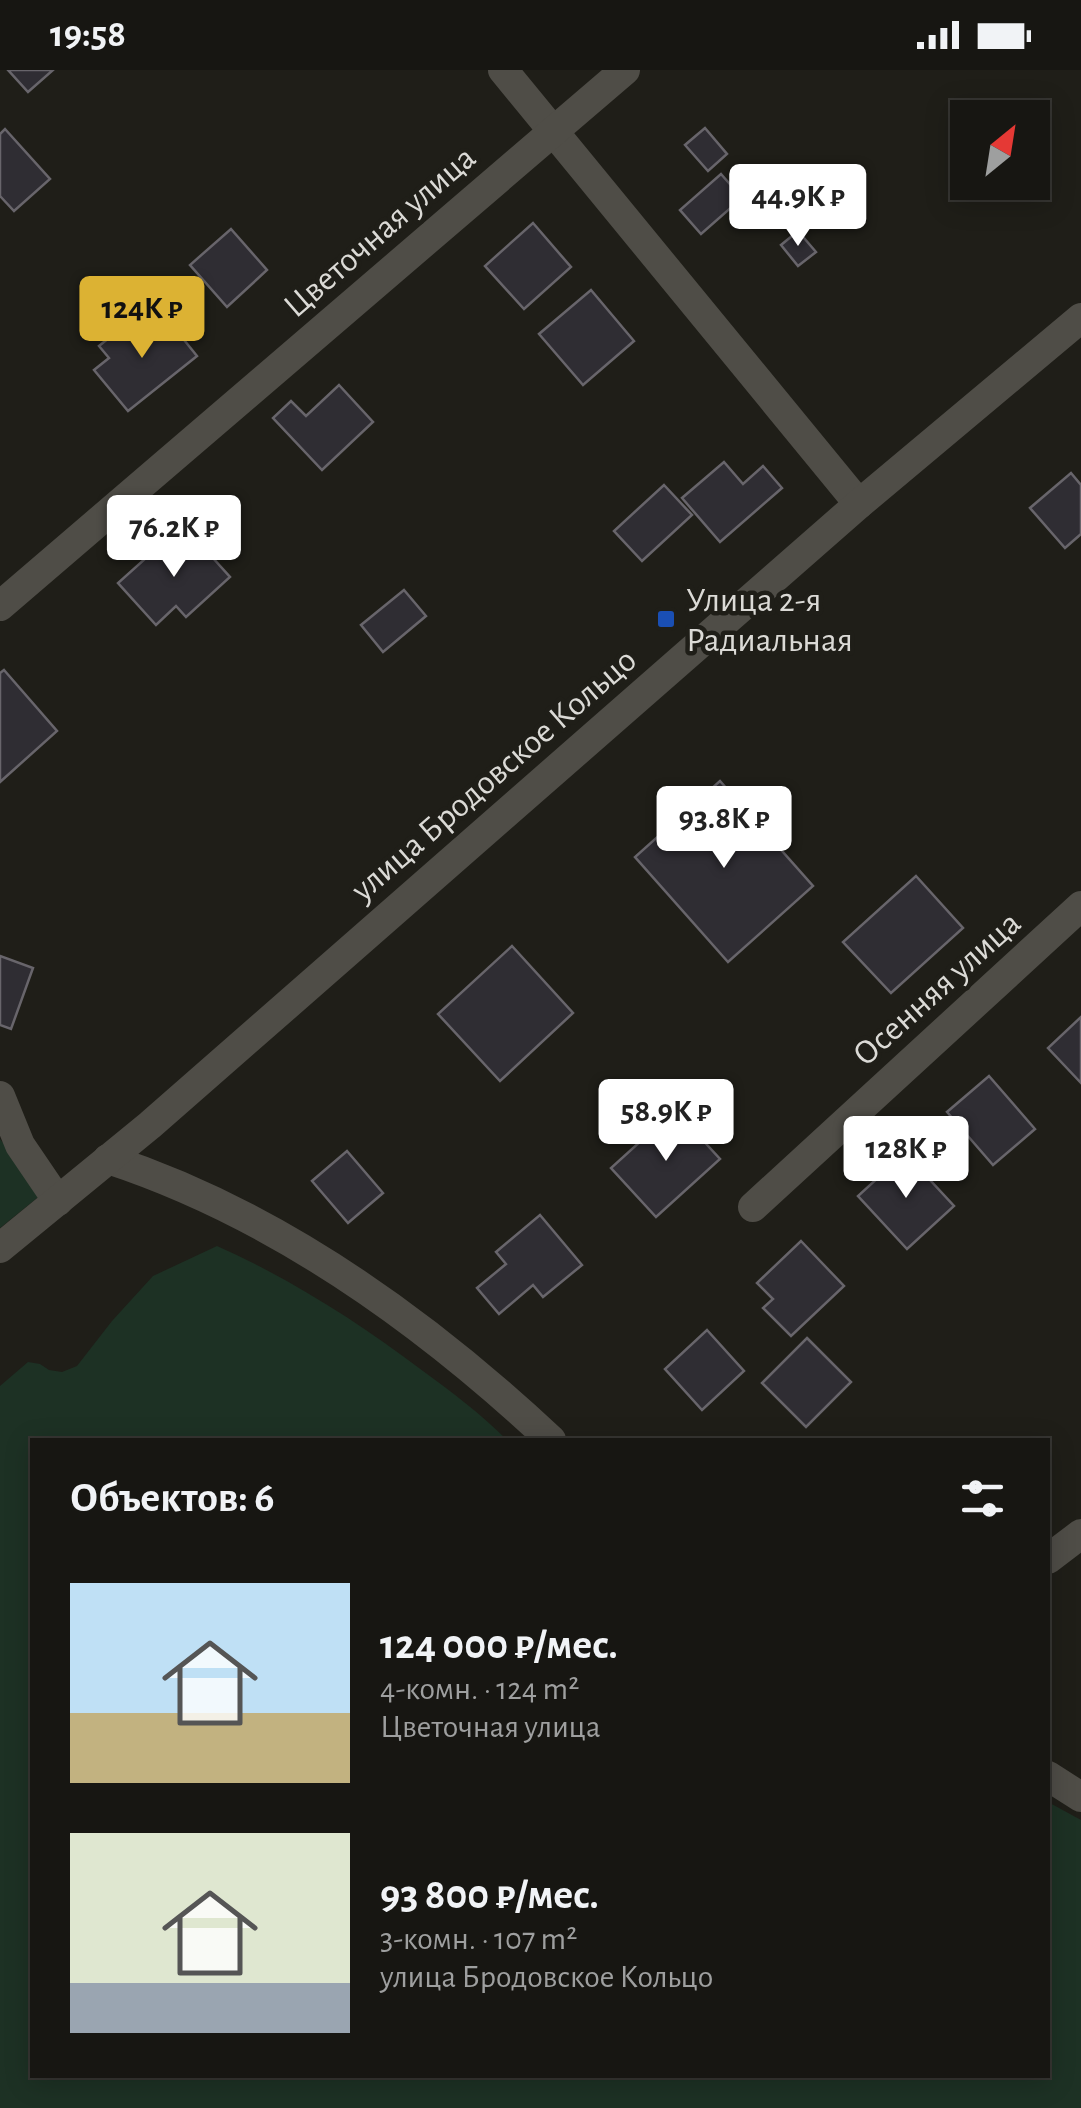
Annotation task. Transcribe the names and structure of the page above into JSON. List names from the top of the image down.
{
  "streets": {
    "street": ["Цветочная улица", "улица Бродовское Кольцо", "Осенняя улица"]
  },
  "places": {
    "transit": ["Улица 2-я Радиальная"]
  },
  "north": "top right",
  "page": {
    "status": "19:58",
    "price": [
      "44.9K ₽",
      "124K ₽",
      "76.2K ₽",
      "93.8K ₽",
      "58.9K ₽",
      "128K ₽"
    ],
    "heading": "Объектов: 6",
    "list": [
      {
        "name": "124 000 ₽/мес.",
        "note": "4-комн. · 124 m² · Цветочная улица"
      },
      {
        "name": "93 800 ₽/мес.",
        "note": "3-комн. · 107 m² · улица Бродовское Кольцо"
      }
    ]
  }
}
